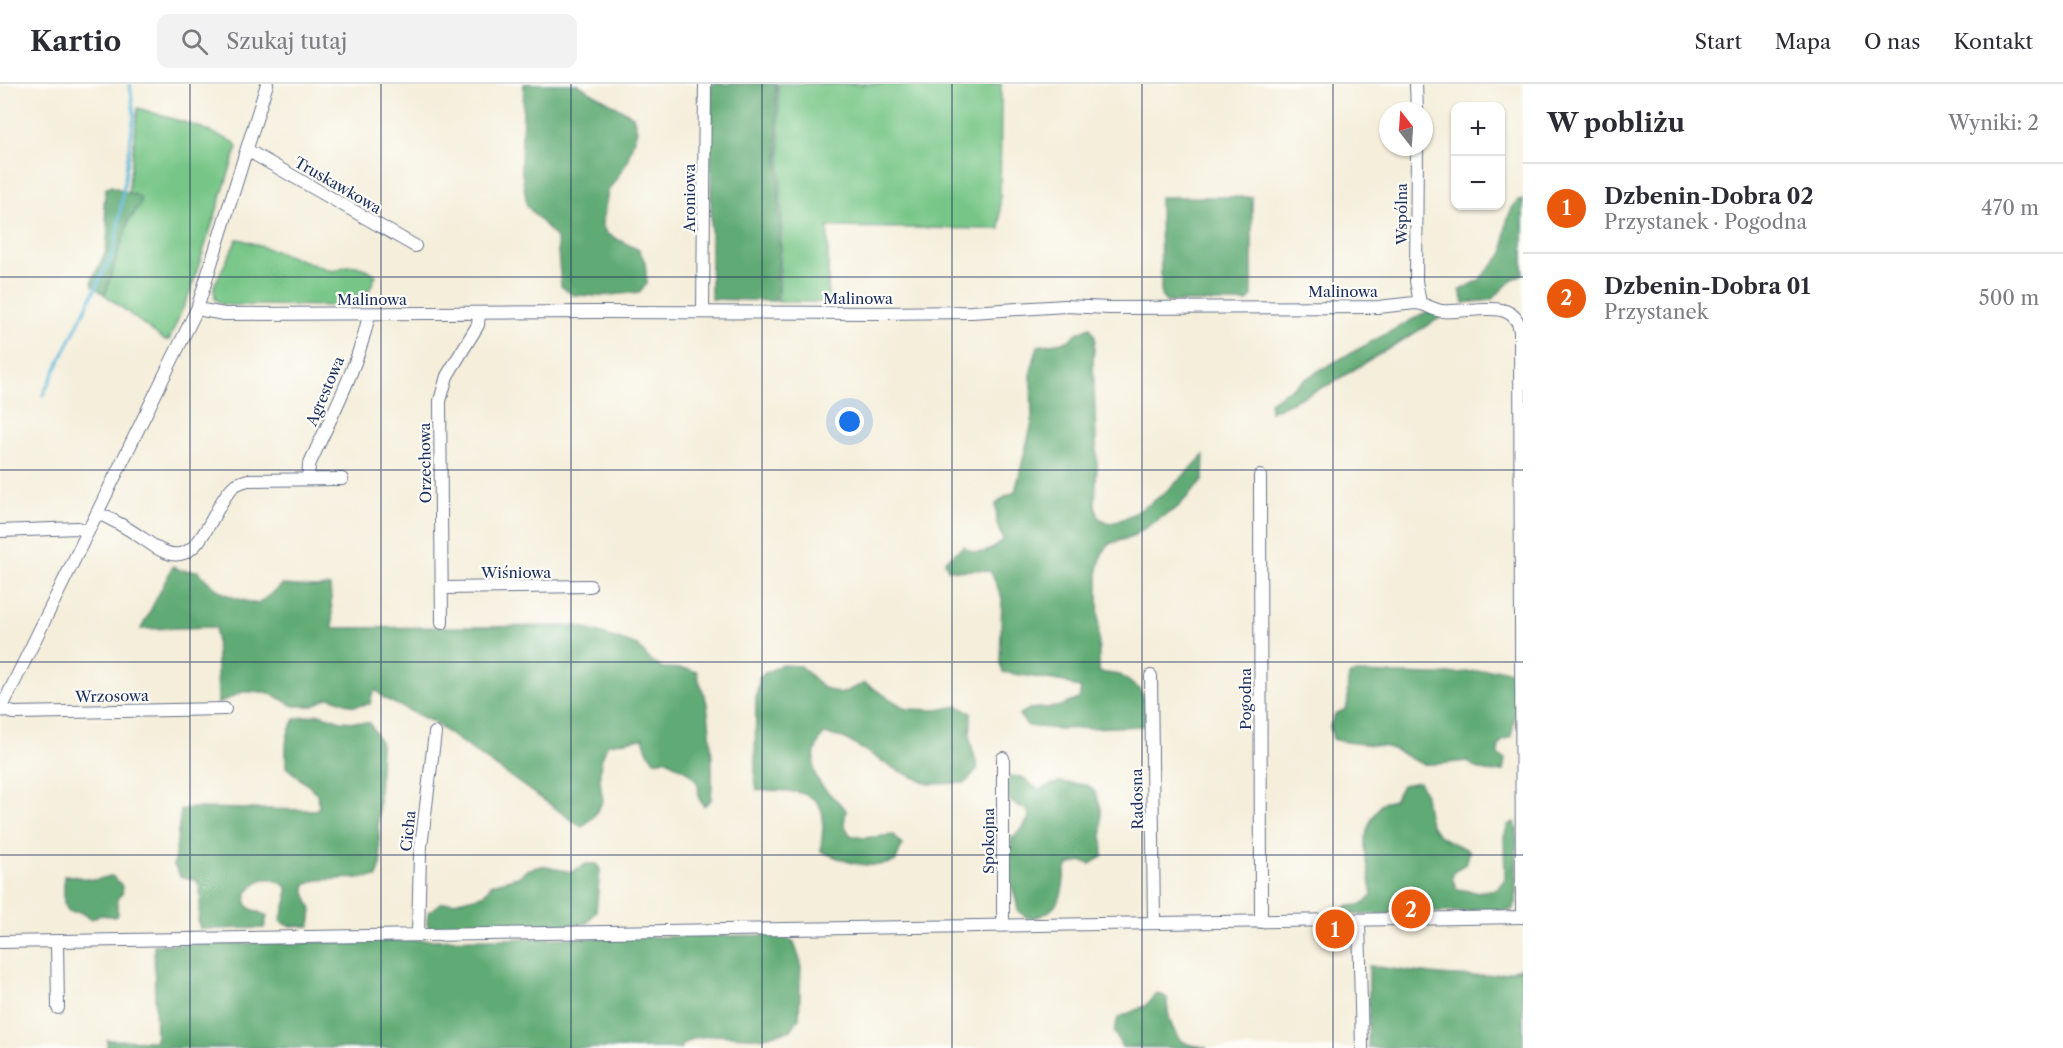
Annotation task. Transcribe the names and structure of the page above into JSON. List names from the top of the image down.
{
  "streets": {
    "street": [
      "Truskawkowa",
      "Aroniowa",
      "Wspólna",
      "Malinowa",
      "Agrestowa",
      "Orzechowa",
      "Wiśniowa",
      "Wrzosowa",
      "Pogodna",
      "Radosna",
      "Cicha",
      "Spokojna"
    ]
  },
  "crossings": [
    ["Aroniowa", "Malinowa"],
    ["Wspólna", "Malinowa"],
    ["Malinowa", "Agrestowa"],
    ["Malinowa", "Orzechowa"],
    ["Orzechowa", "Wiśniowa"]
  ],
  "north": "top",
  "page": {
    "header": "Kartio",
    "search": "Szukaj tutaj",
    "nav": [
      "Start",
      "Mapa",
      "O nas",
      "Kontakt"
    ],
    "heading": ["W pobliżu", "Wyniki: 2"],
    "map_buttons": ["+", "−"],
    "list": [
      {
        "mark": "1",
        "name": "Dzbenin-Dobra 02",
        "note": "Przystanek · Pogodna",
        "value": "470 m"
      },
      {
        "mark": "2",
        "name": "Dzbenin-Dobra 01",
        "note": "Przystanek",
        "value": "500 m"
      }
    ],
    "pins": ["2", "1"]
  }
}
